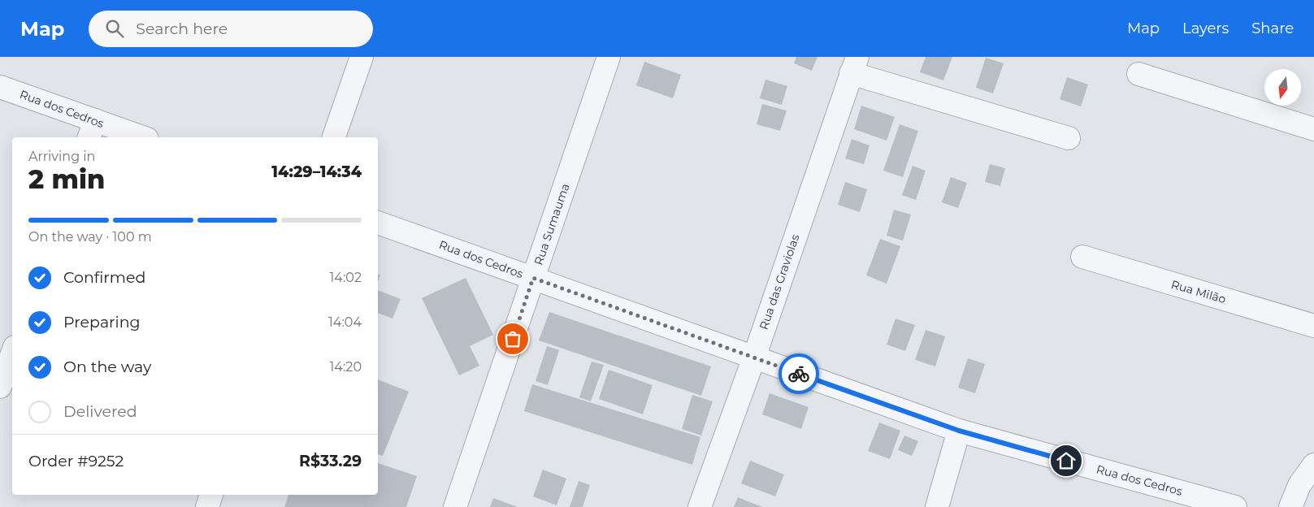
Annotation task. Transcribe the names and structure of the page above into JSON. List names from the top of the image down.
{
  "streets": {
    "street": [
      "Rua dos Cedros",
      "Rua Sumauma",
      "Rua das Graviolas",
      "Rua Milão"
    ]
  },
  "crossings": [
    ["Rua dos Cedros", "Rua Sumauma"],
    ["Rua dos Cedros", "Rua das Graviolas"]
  ],
  "north": "bottom",
  "page": {
    "header": "Map",
    "search": "Search here",
    "nav": ["Map", "Layers", "Share"],
    "heading": ["2 min", "Arriving in", "14:29–14:34"],
    "panel": ["Order #9252", "R$33.29"],
    "bar": "On the way · 100 m",
    "list": [
      ["Confirmed", "14:02"],
      ["Preparing", "14:04"],
      ["On the way", "14:20"],
      "Delivered"
    ]
  }
}
